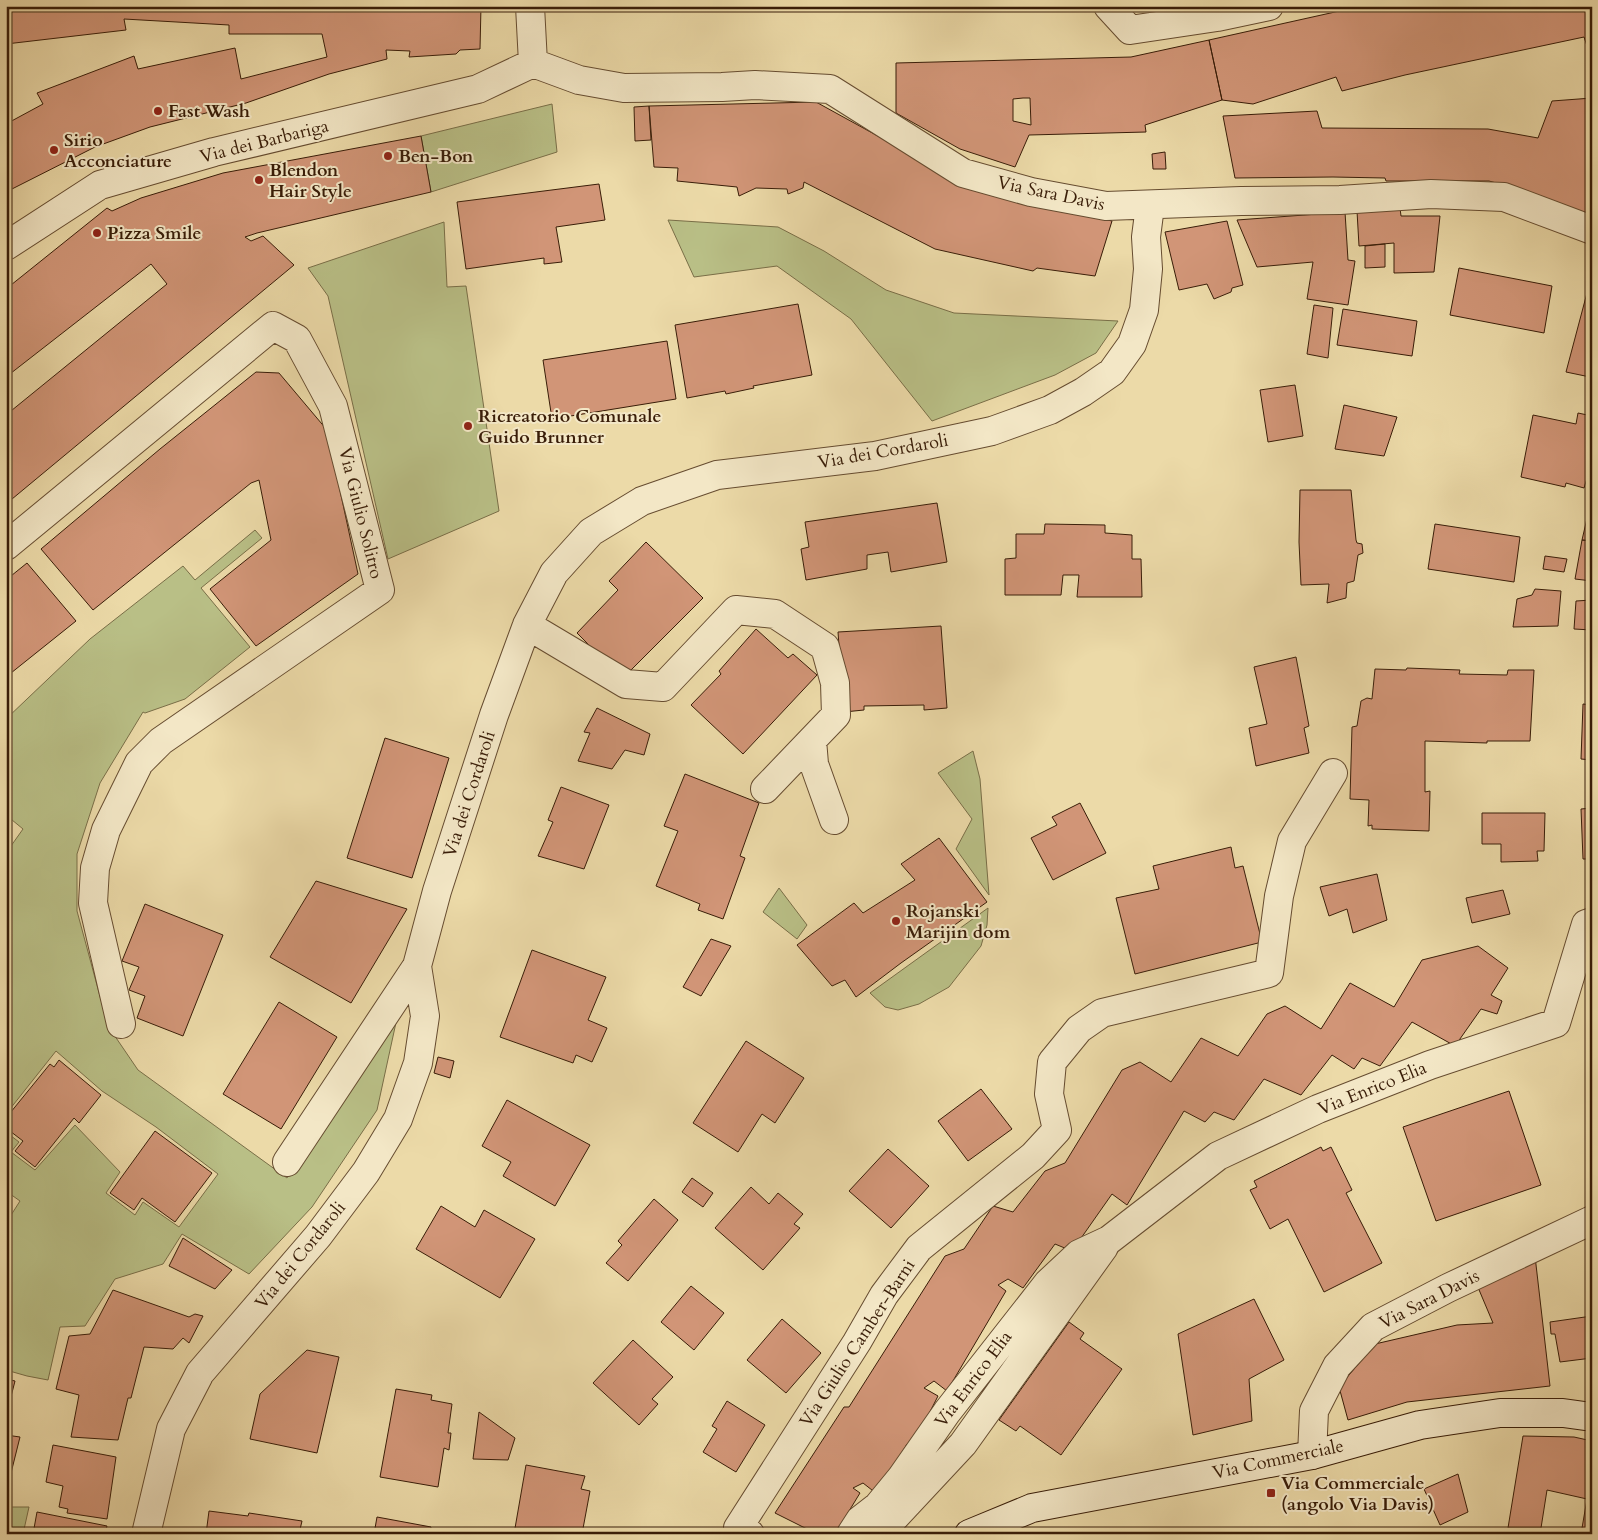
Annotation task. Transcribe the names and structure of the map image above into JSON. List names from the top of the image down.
{
  "streets": {
    "street": [
      "Via dei Barbariga",
      "Via Sara Davis",
      "Via dei Cordaroli",
      "Via Giulio Solitro",
      "Via Enrico Elia",
      "Via Giulio Camber-Barni",
      "Via Commerciale"
    ]
  },
  "crossings": [
    ["Via dei Barbariga", "Via Sara Davis"],
    ["Via Sara Davis", "Via dei Cordaroli"],
    ["Via Sara Davis", "Via Commerciale"]
  ],
  "places": {
    "other": [
      "Fast Wash",
      "Sirio Acconciature",
      "Ben-Bon",
      "Blendon Hair Style",
      "Pizza Smile",
      "Ricreatorio Comunale Guido Brunner",
      "Rojanski Marijin dom"
    ],
    "transit": ["Via Commerciale (angolo Via Davis)"]
  }
}
